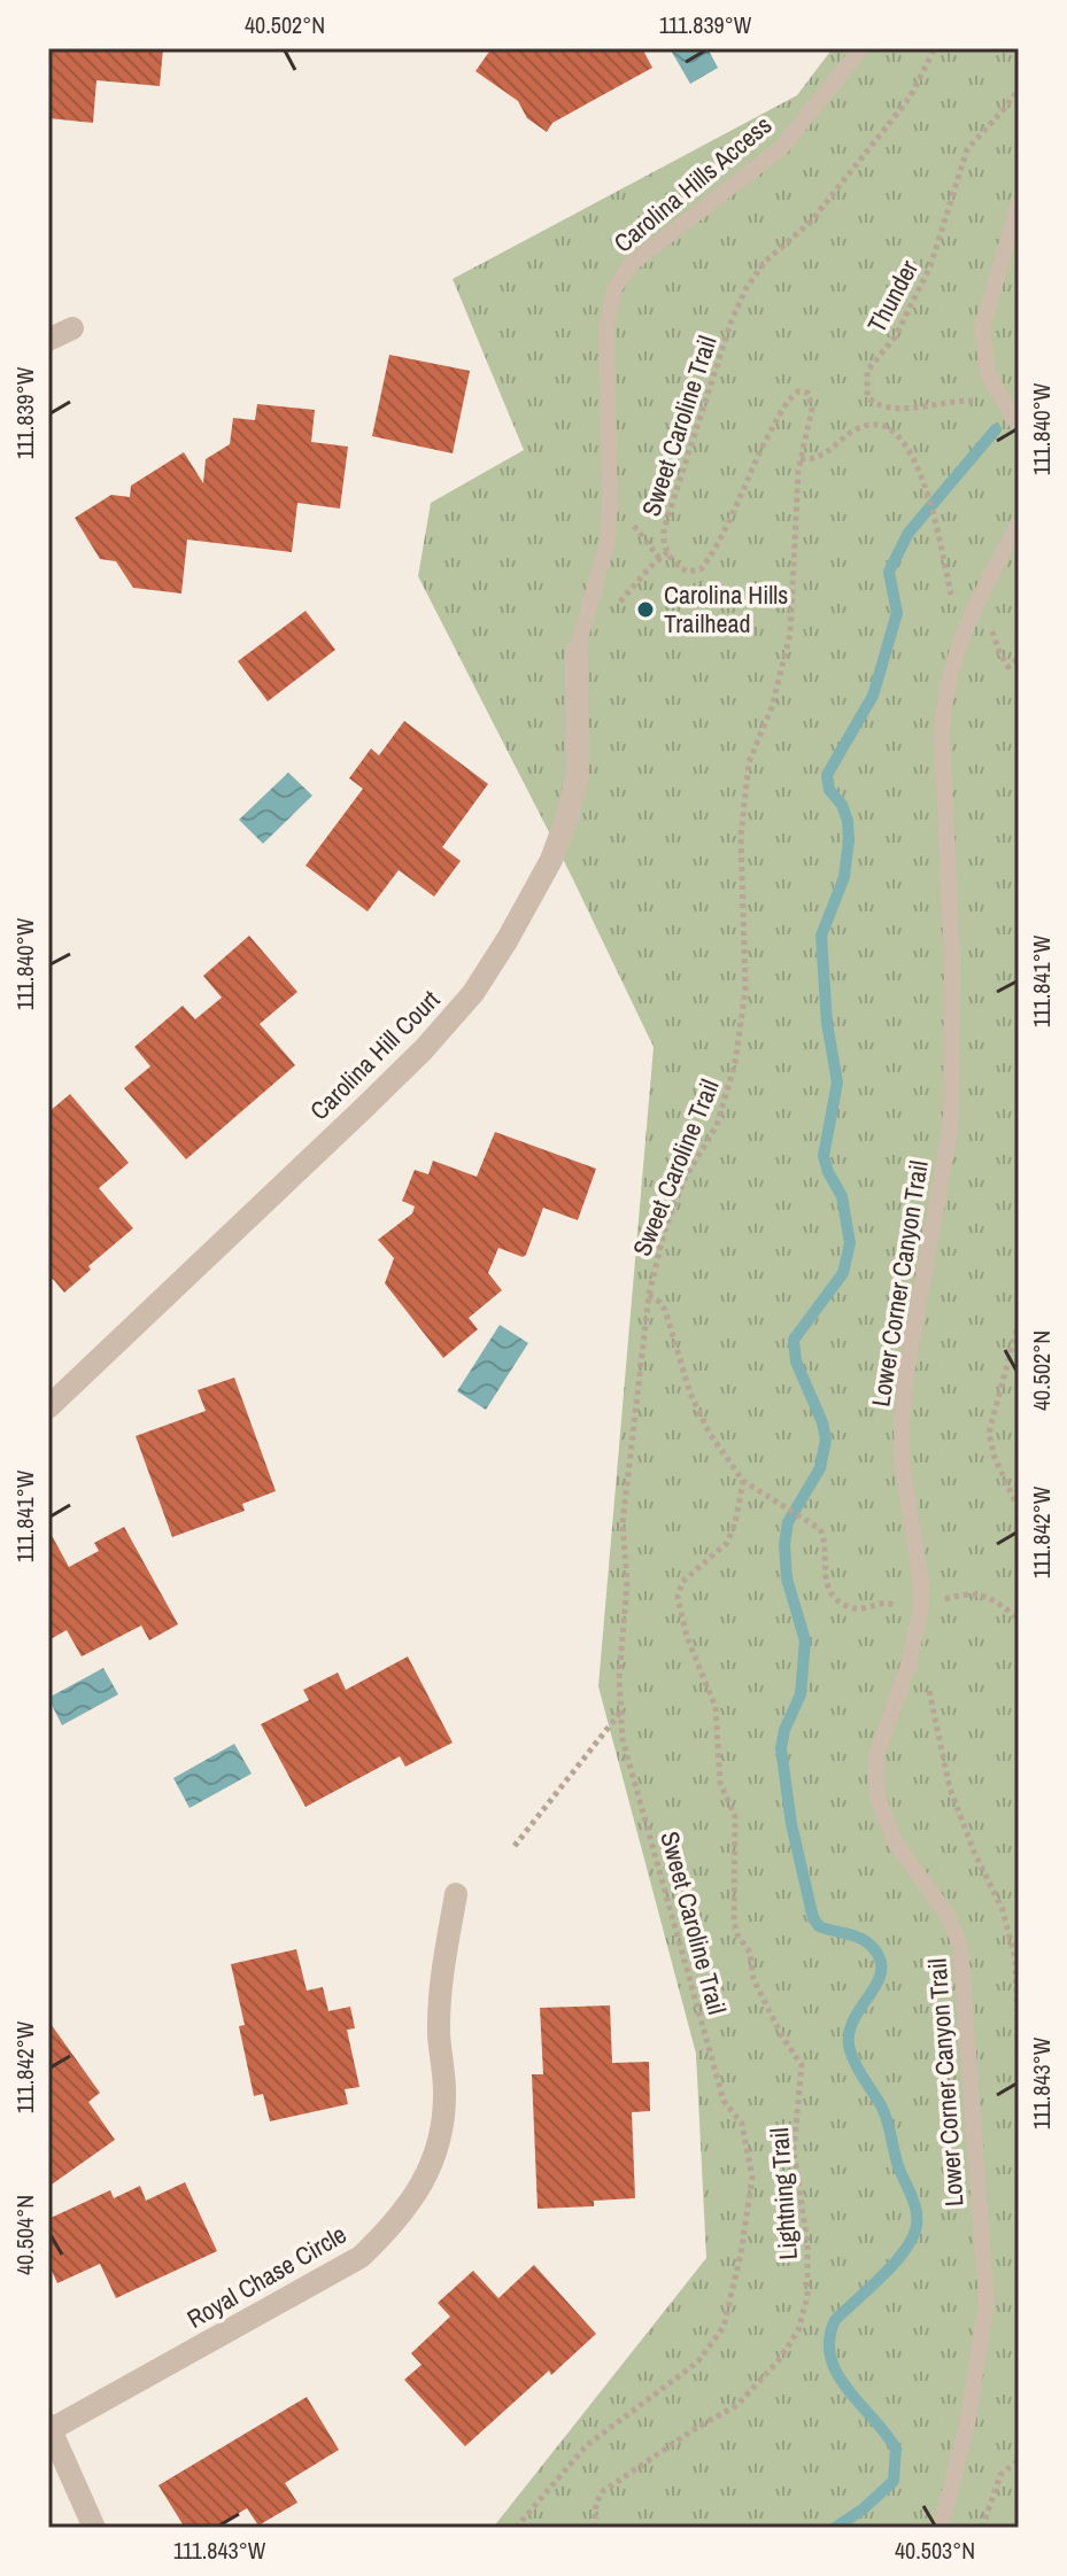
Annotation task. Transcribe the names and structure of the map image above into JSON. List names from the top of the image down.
{
  "streets": {
    "street": ["Carolina Hill Court", "Royal Chase Circle"],
    "lane": ["Carolina Hills Access", "Lower Corner Canyon Trail"],
    "path": ["Thunder", "Sweet Caroline Trail", "Lightning Trail"]
  },
  "crossings": [
    ["Carolina Hills Access", "Carolina Hill Court"]
  ],
  "places": ["Carolina Hills Trailhead"],
  "coordinates": [
    "40.502°N",
    "111.839°W",
    "111.840°W",
    "111.841°W",
    "111.842°W",
    "111.843°W",
    "40.504°N",
    "40.503°N"
  ]
}
